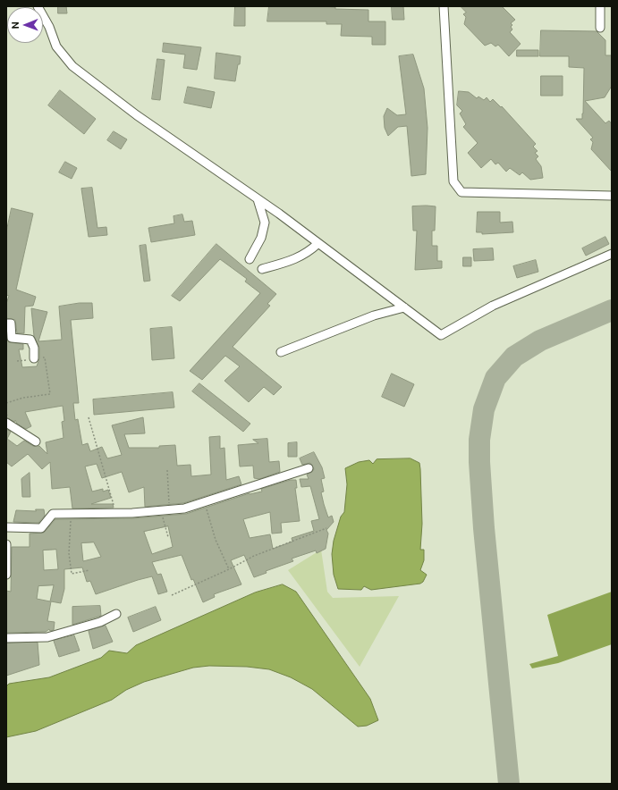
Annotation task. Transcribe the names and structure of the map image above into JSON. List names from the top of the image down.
{
  "north": "left"
}
